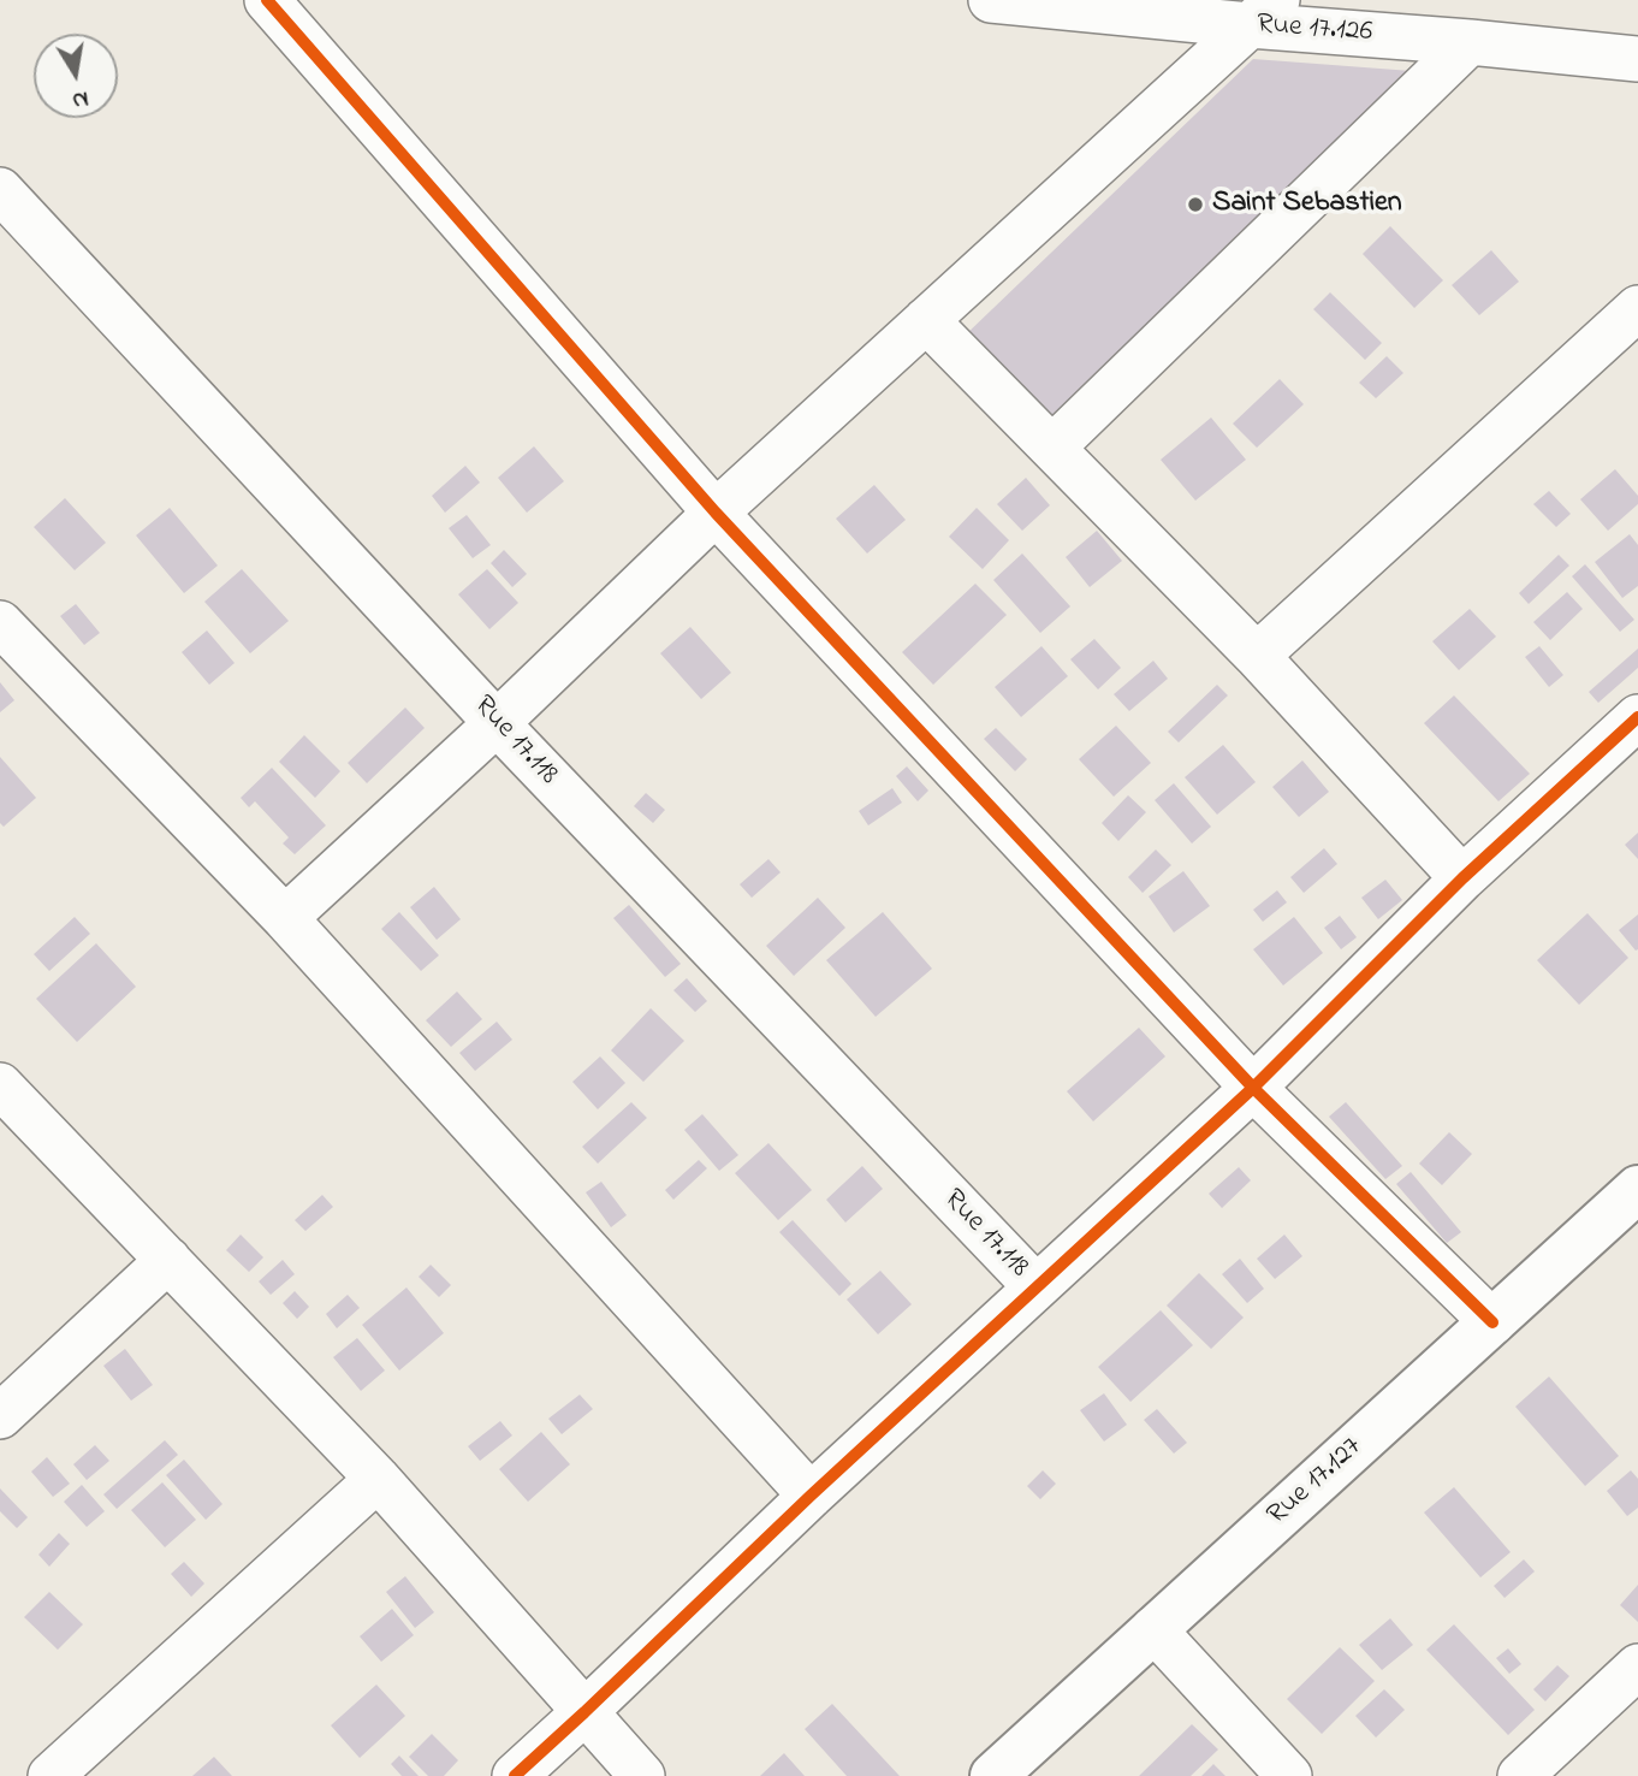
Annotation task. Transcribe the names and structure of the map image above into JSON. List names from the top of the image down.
{
  "streets": {
    "street": ["Rue 17.126", "Rue 17.118", "Rue 17.127"]
  },
  "places": ["Saint Sebastien"],
  "north": "bottom"
}
